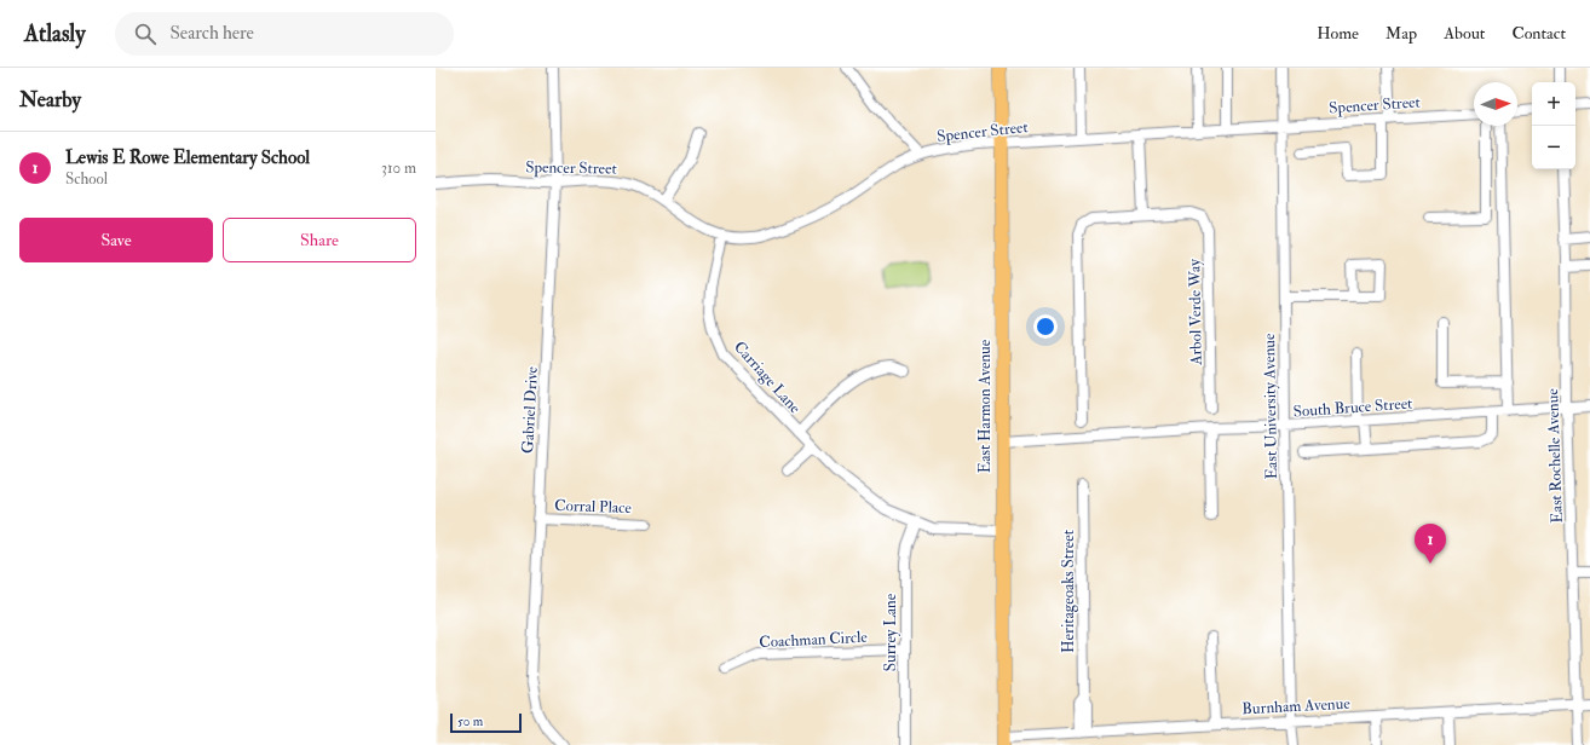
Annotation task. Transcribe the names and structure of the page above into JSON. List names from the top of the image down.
{
  "streets": {
    "main road": ["East Harmon Avenue"],
    "street": [
      "Spencer Street",
      "Arbol Verde Way",
      "Carriage Lane",
      "East University Avenue",
      "South Bruce Street",
      "Gabriel Drive",
      "East Rochelle Avenue",
      "Corral Place",
      "Heritageoaks Street",
      "Surrey Lane",
      "Coachman Circle",
      "Burnham Avenue"
    ]
  },
  "crossings": [
    ["Spencer Street", "Carriage Lane"],
    ["Spencer Street", "East Harmon Avenue"],
    ["Spencer Street", "East University Avenue"],
    ["Spencer Street", "Gabriel Drive"],
    ["Carriage Lane", "East Harmon Avenue"],
    ["Carriage Lane", "Surrey Lane"],
    ["East Harmon Avenue", "South Bruce Street"],
    ["East Harmon Avenue", "Burnham Avenue"],
    ["East University Avenue", "South Bruce Street"],
    ["East University Avenue", "Burnham Avenue"],
    ["South Bruce Street", "East Rochelle Avenue"],
    ["Gabriel Drive", "Corral Place"],
    ["East Rochelle Avenue", "Burnham Avenue"],
    ["Heritageoaks Street", "Burnham Avenue"],
    ["Surrey Lane", "Coachman Circle"]
  ],
  "scale_bar": "50 m",
  "north": "right",
  "page": {
    "header": "Atlasly",
    "search": "Search here",
    "nav": [
      "Home",
      "Map",
      "About",
      "Contact"
    ],
    "heading": "Nearby",
    "map_buttons": ["+", "−"],
    "list": [
      {
        "mark": "1",
        "name": "Lewis E Rowe Elementary School",
        "note": "School",
        "value": "310 m"
      }
    ],
    "buttons": ["Save", "Share"],
    "pins": "1",
    "scale": "50 m"
  }
}
